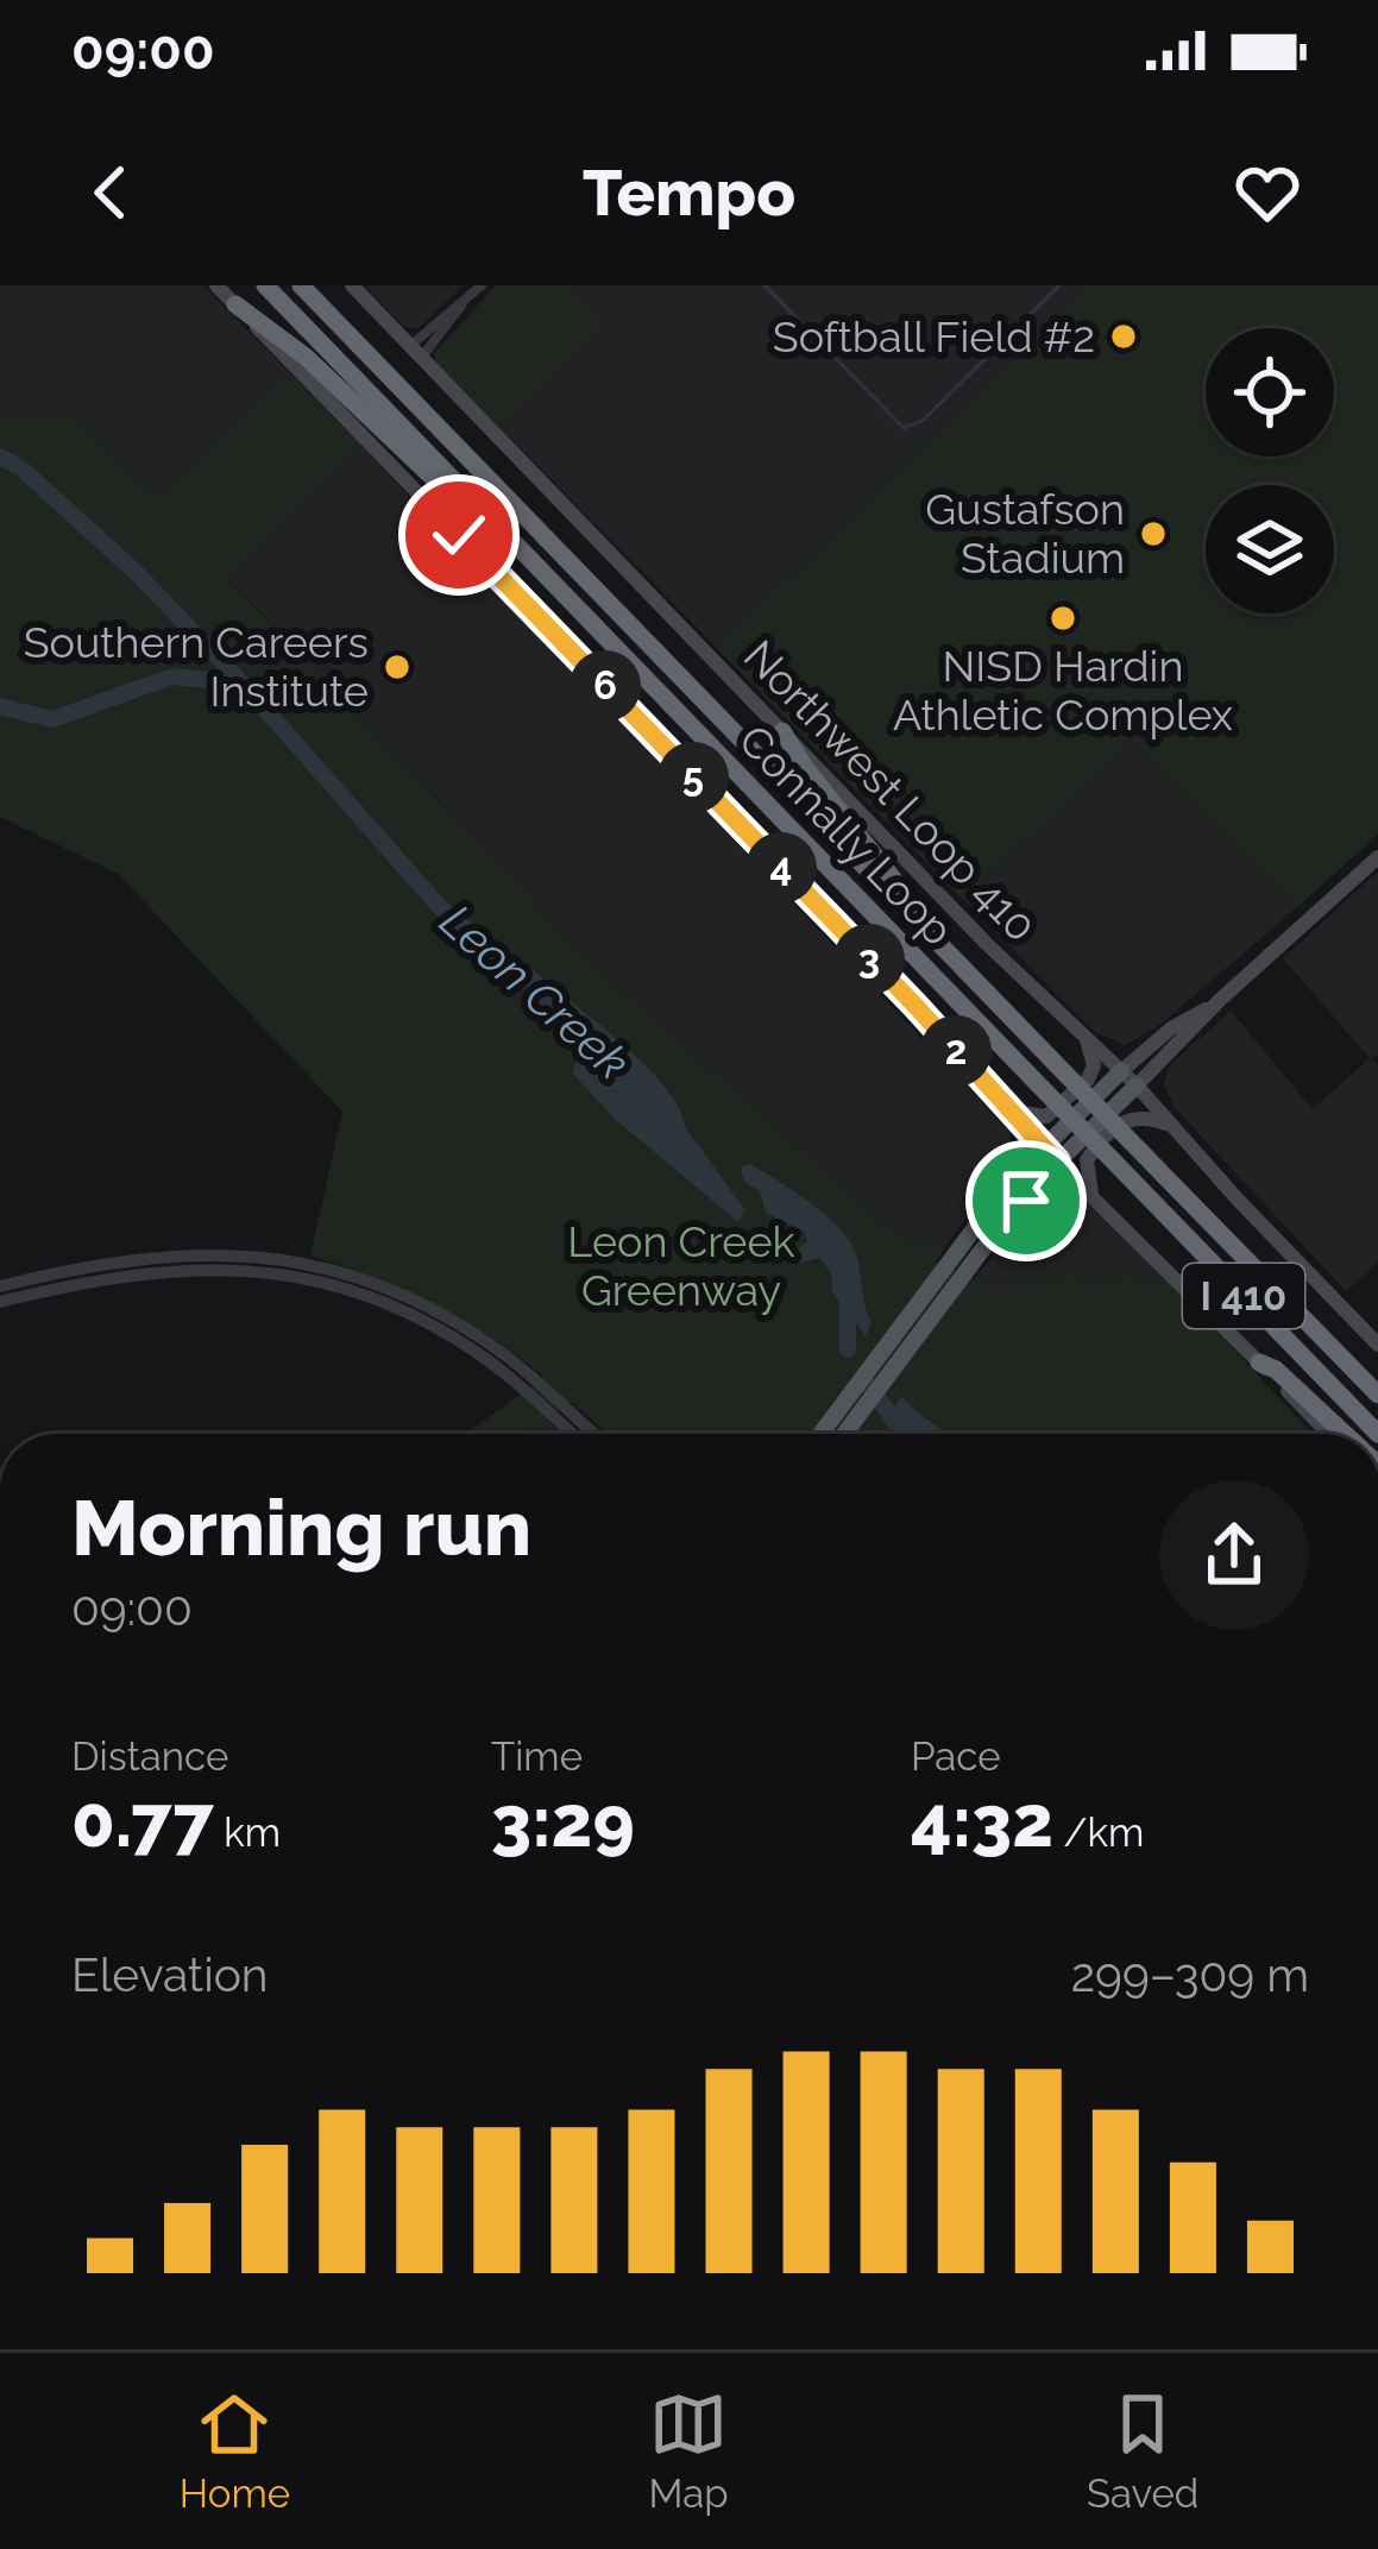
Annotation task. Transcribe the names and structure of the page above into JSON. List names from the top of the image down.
{
  "streets": {
    "highway": ["Connally Loop", "I 410"],
    "main road": ["Northwest Loop 410"]
  },
  "water": ["Leon Creek"],
  "parks": ["Leon Creek Greenway"],
  "places": [
    "Softball Field #2",
    "Gustafson Stadium",
    "NISD Hardin Athletic Complex",
    "Southern Careers Institute"
  ],
  "page": {
    "status": "09:00",
    "header": "Tempo",
    "pins": [
      "6",
      "5",
      "4",
      "3",
      "2"
    ],
    "heading": ["Morning run", "09:00"],
    "stats": [
      ["Distance", "0.77 km"],
      ["Time", "3:29"],
      ["Pace", "4:32 /km"]
    ],
    "chart": ["Elevation", "299–309 m"],
    "tabs": ["Home", "Map", "Saved"]
  }
}
